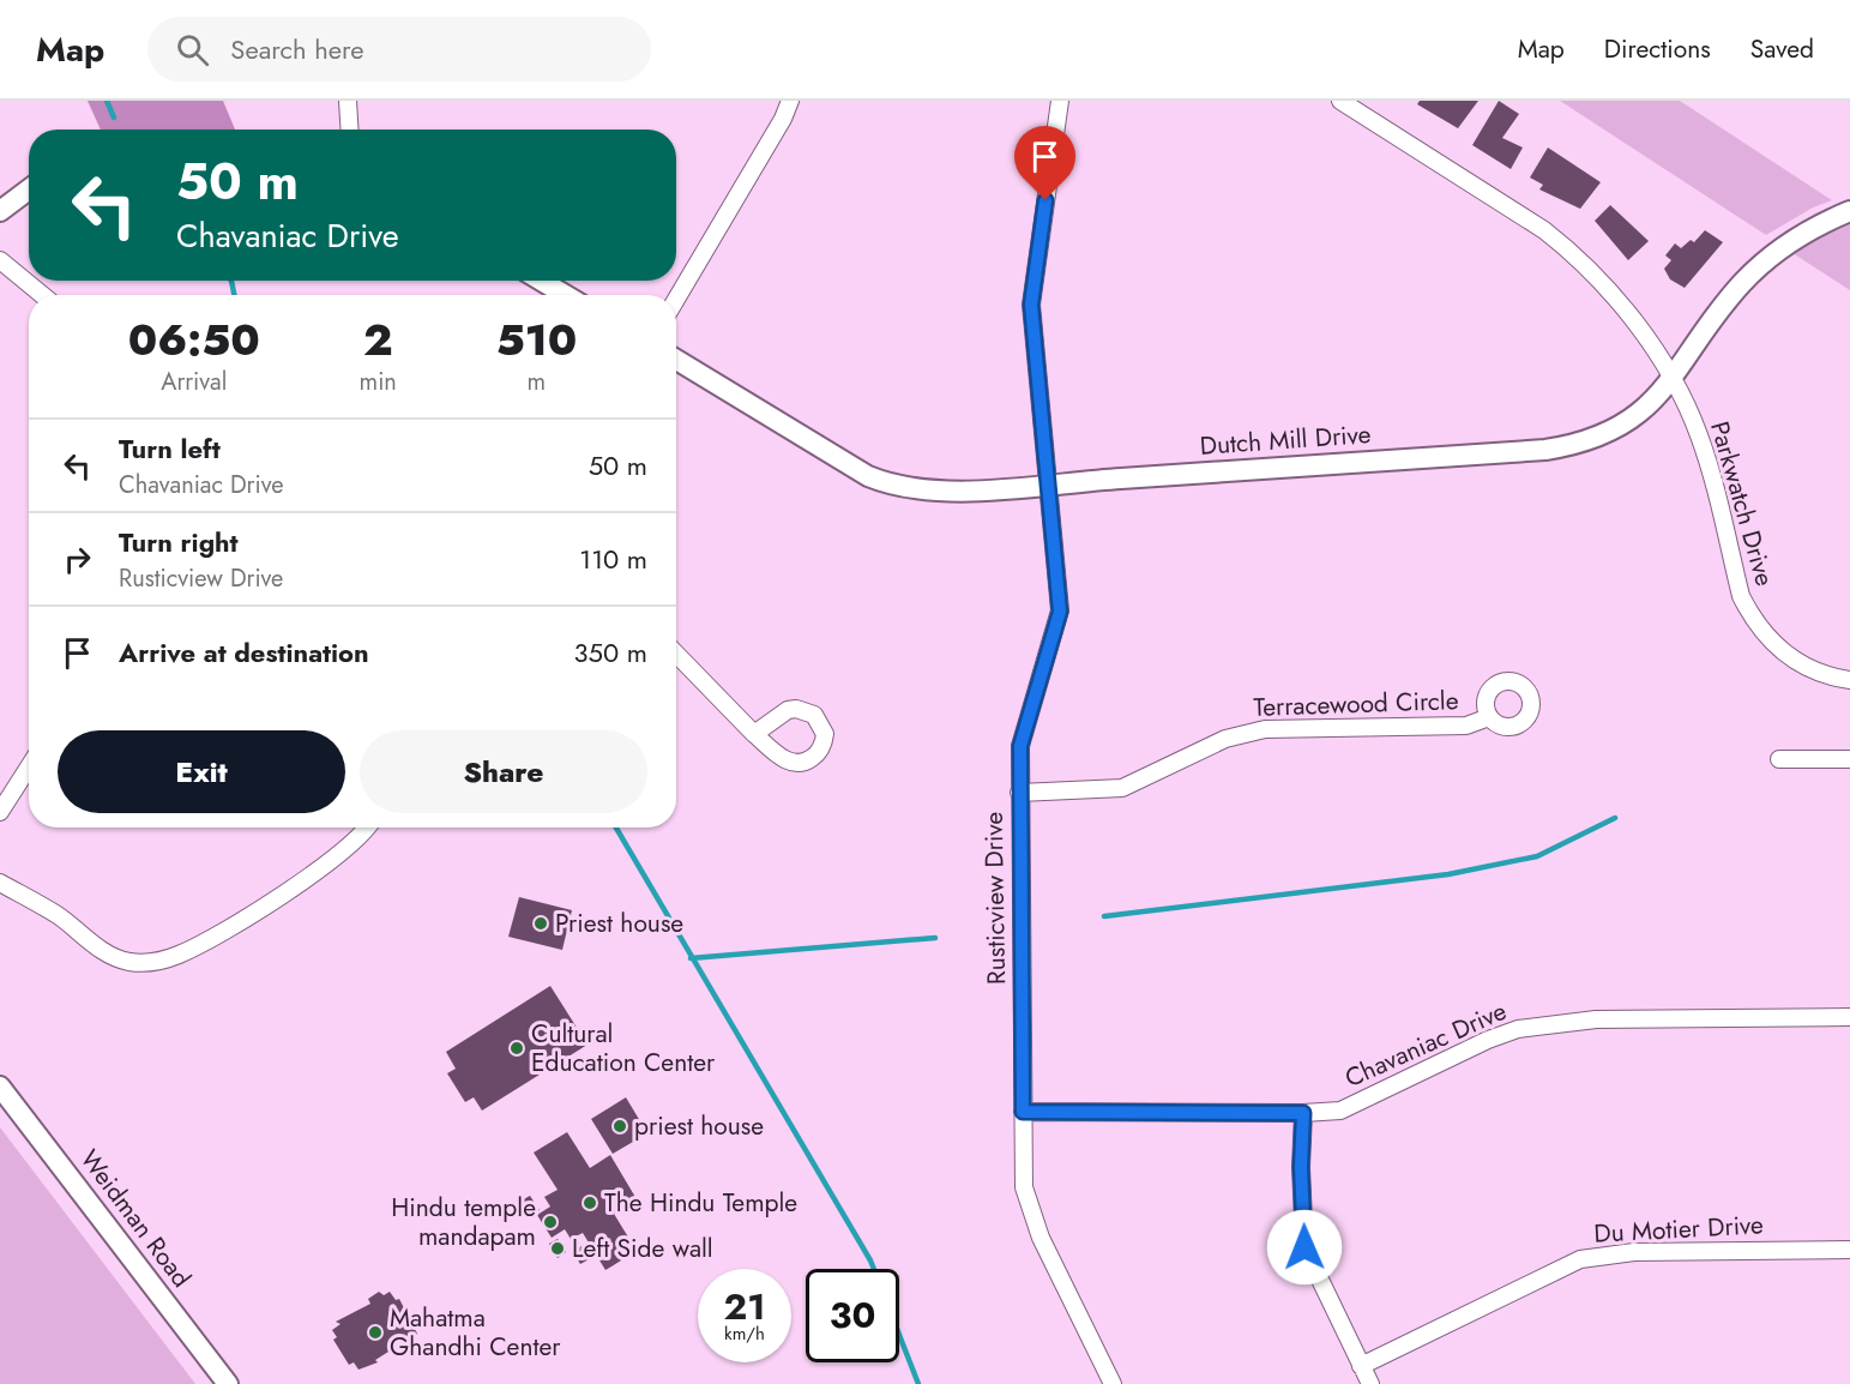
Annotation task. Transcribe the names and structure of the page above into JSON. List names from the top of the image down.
{
  "streets": {
    "street": [
      "Dutch Mill Drive",
      "Parkwatch Drive",
      "Terracewood Circle",
      "Rusticview Drive",
      "Chavaniac Drive",
      "Weidman Road",
      "Du Motier Drive"
    ]
  },
  "crossings": [
    ["Dutch Mill Drive", "Parkwatch Drive"],
    ["Dutch Mill Drive", "Rusticview Drive"],
    ["Terracewood Circle", "Rusticview Drive"],
    ["Rusticview Drive", "Chavaniac Drive"]
  ],
  "places": [
    "Priest house",
    "Cultural Education Center",
    "priest house",
    "The Hindu Temple",
    "Hindu temple mandapam",
    "Left Side wall",
    "Mahatma Ghandhi Center"
  ],
  "page": {
    "header": "Map",
    "search": "Search here",
    "nav": ["Map", "Directions", "Saved"],
    "turn": ["50 m", "Chavaniac Drive"],
    "eta": [
      "06:50",
      "Arrival",
      "2",
      "min",
      "510",
      "m"
    ],
    "list": [
      {
        "name": "Turn left",
        "note": "Chavaniac Drive",
        "value": "50 m"
      },
      {
        "name": "Turn right",
        "note": "Rusticview Drive",
        "value": "110 m"
      },
      {
        "name": "Arrive at destination",
        "value": "350 m"
      }
    ],
    "buttons": ["Exit", "Share"],
    "speed": "21 km/h",
    "limit": "30"
  }
}
